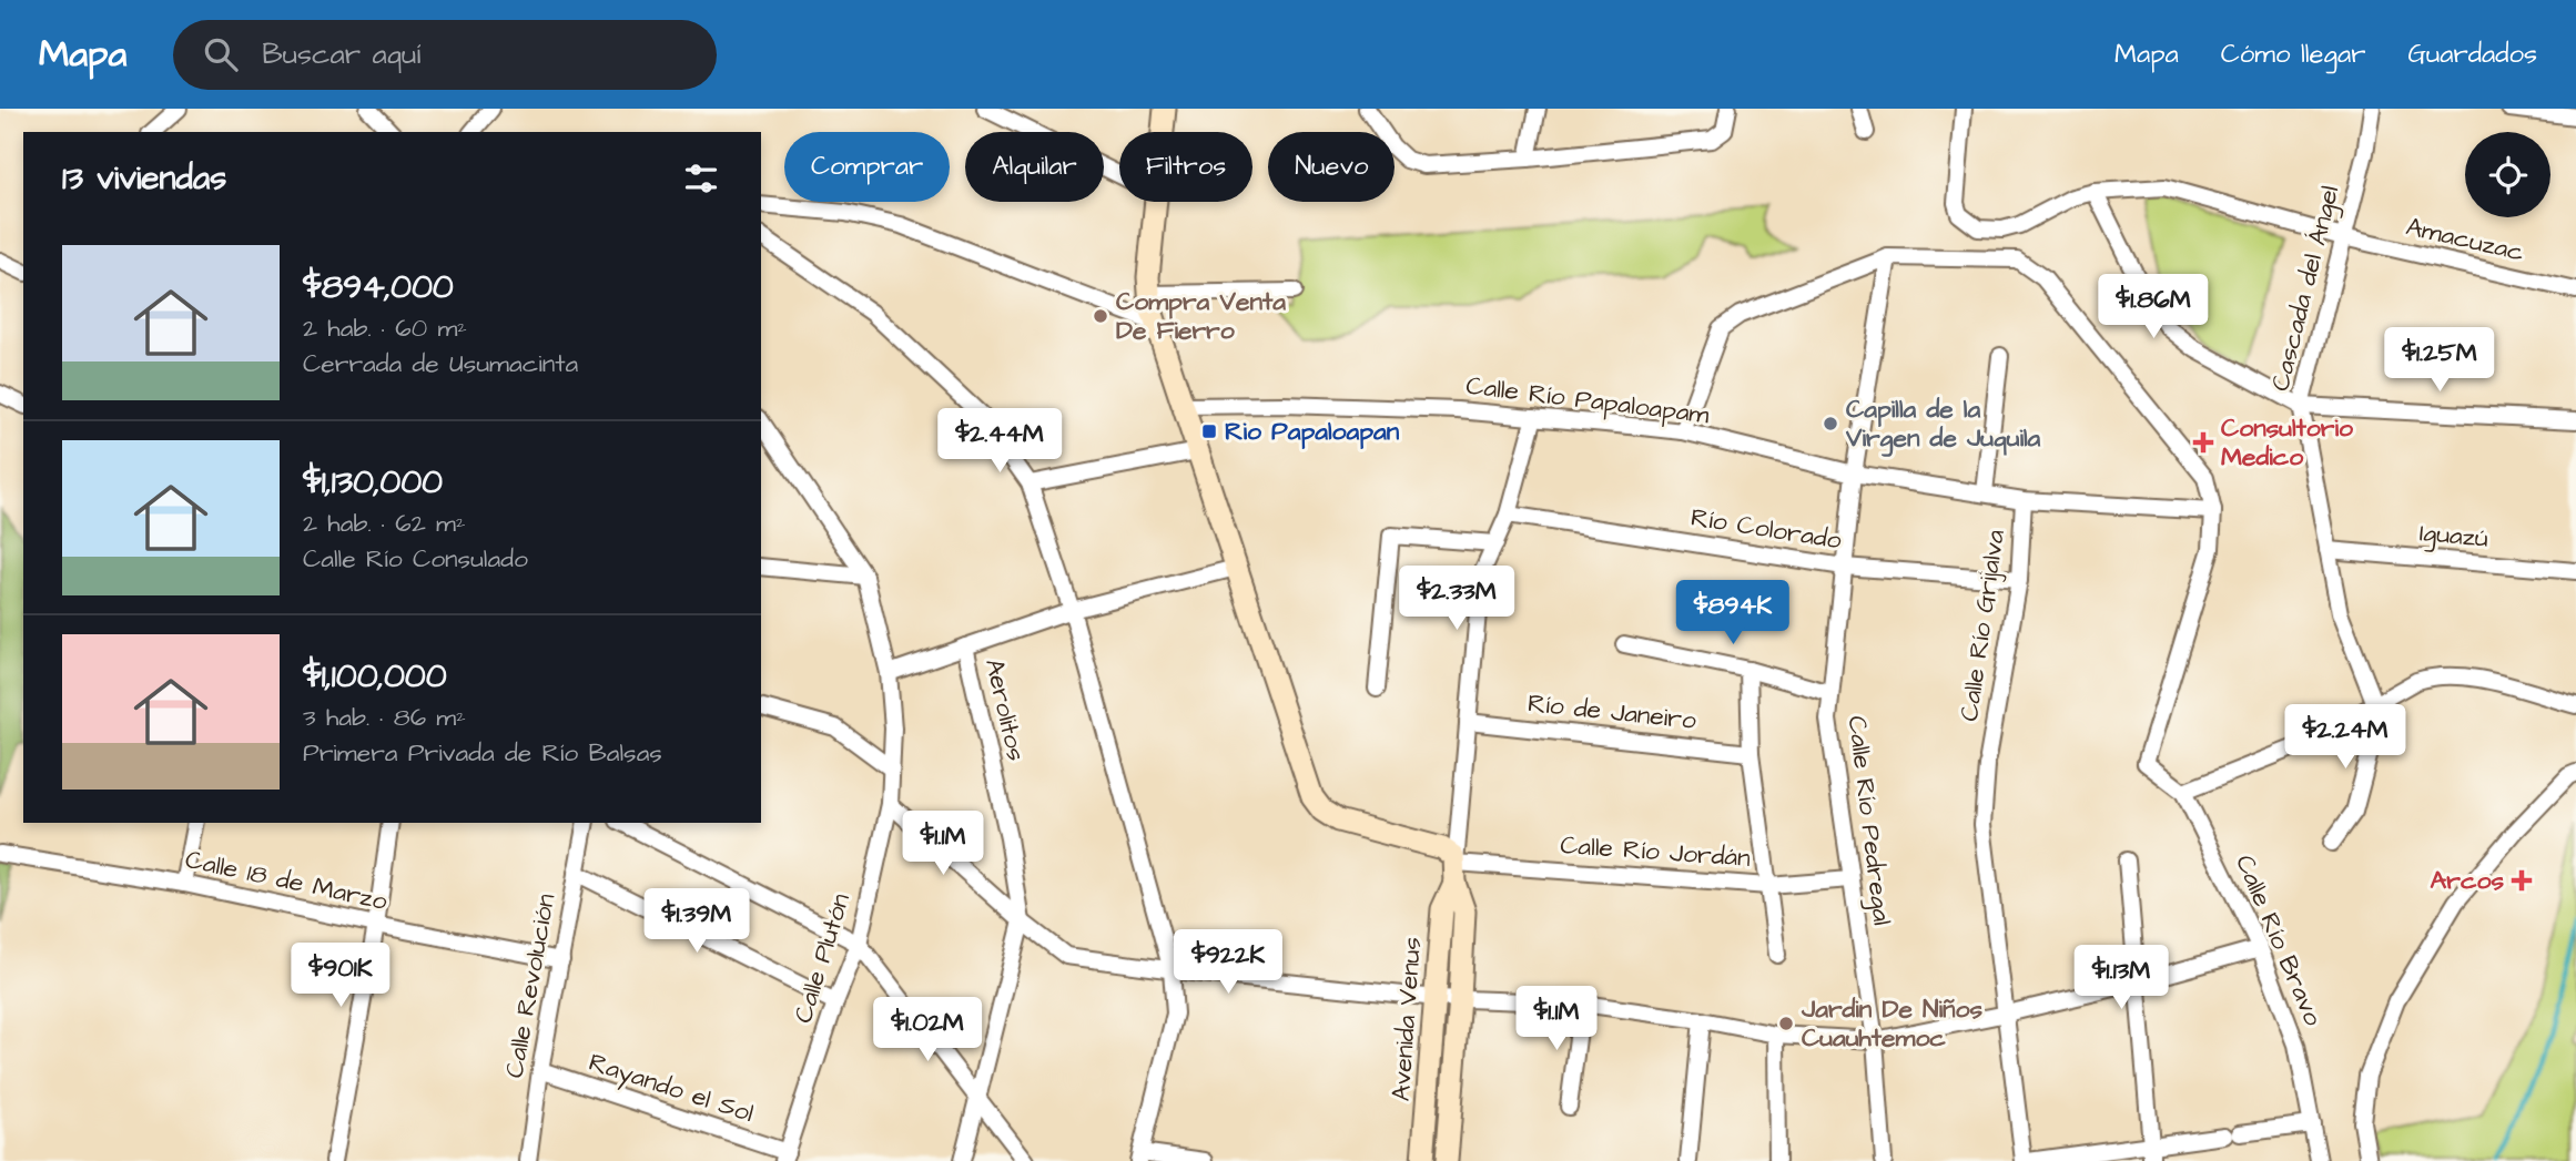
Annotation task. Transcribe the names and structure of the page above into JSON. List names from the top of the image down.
{
  "streets": {
    "main road": ["Avenida Venus"],
    "street": [
      "Amacuzac",
      "Cascada del Ángel",
      "Calle Río Papaloapam",
      "Río Colorado",
      "Iguazú",
      "Calle Río Grijalva",
      "Aerolitos",
      "Río de Janeiro",
      "Calle Río Pedregal",
      "Calle Río Jordán",
      "Calle 18 de Marzo",
      "Calle Río Bravo",
      "Calle Plutón",
      "Calle Revolución",
      "Rayando el Sol"
    ]
  },
  "crossings": [
    ["Amacuzac", "Cascada del Ángel"],
    ["Cascada del Ángel", "Iguazú"],
    ["Calle Río Papaloapam", "Calle Río Grijalva"],
    ["Calle Río Papaloapam", "Calle Río Pedregal"],
    ["Río Colorado", "Calle Río Grijalva"],
    ["Río Colorado", "Calle Río Pedregal"],
    ["Calle Río Pedregal", "Calle Río Jordán"],
    ["Calle Río Jordán", "Avenida Venus"],
    ["Calle 18 de Marzo", "Calle Revolución"],
    ["Calle Plutón", "Rayando el Sol"],
    ["Calle Revolución", "Rayando el Sol"]
  ],
  "places": {
    "other": ["Compra Venta De Fierro", "Capilla de la Virgen de Juquila", "Jardin De Niños Cuauhtemoc"],
    "transit": ["Rio Papaloapan"],
    "health": ["Consultorio Medico", "Arcos"]
  },
  "page": {
    "header": "Mapa",
    "search": "Buscar aquí",
    "nav": ["Mapa", "Cómo llegar", "Guardados"],
    "chip": [
      "Comprar",
      "Alquilar",
      "Filtros",
      "Nuevo"
    ],
    "heading": "13 viviendas",
    "list": [
      {
        "name": "$894,000",
        "note": "2 hab. · 60 m² · Cerrada de Usumacinta"
      },
      {
        "name": "$1,130,000",
        "note": "2 hab. · 62 m² · Calle Río Consulado"
      },
      {
        "name": "$1,100,000",
        "note": "3 hab. · 86 m² · Primera Privada de Río Balsas"
      }
    ],
    "price": [
      "$1.86M",
      "$1.25M",
      "$2.44M",
      "$2.33M",
      "$894K",
      "$2.24M",
      "$1.1M",
      "$1.39M",
      "$922K",
      "$901K",
      "$1.13M",
      "$1.1M",
      "$1.02M"
    ]
  }
}
